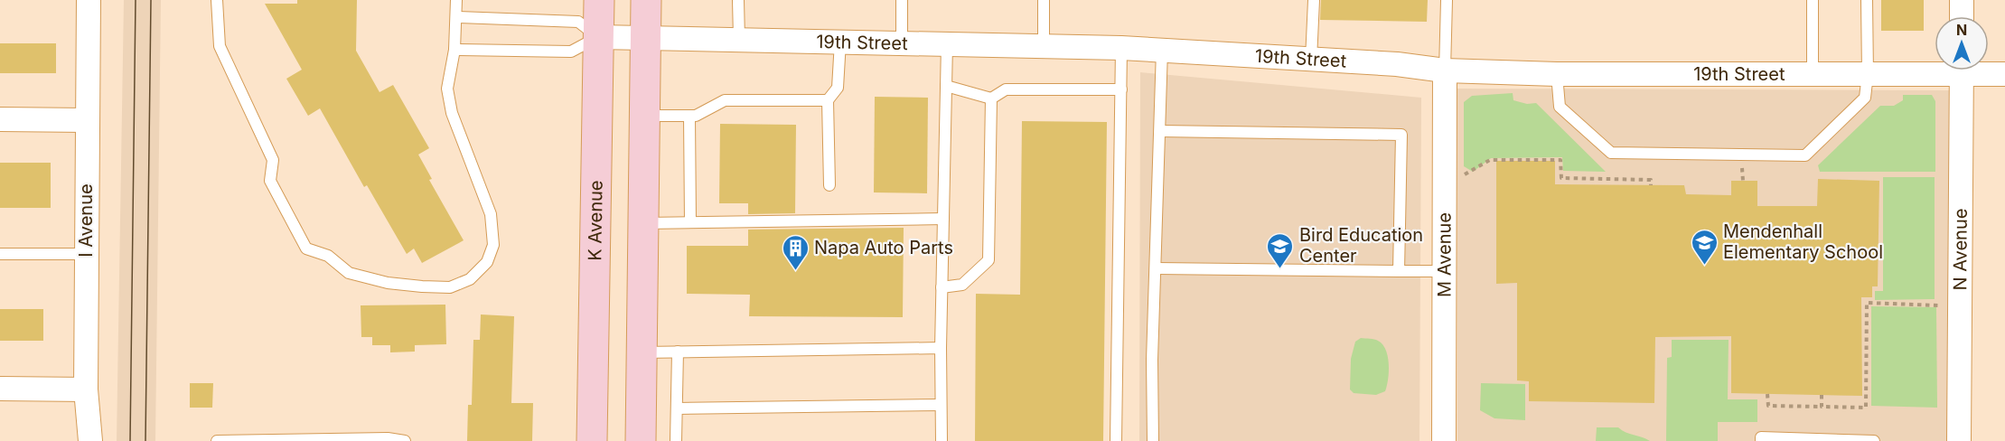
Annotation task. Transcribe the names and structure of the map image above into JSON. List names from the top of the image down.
{
  "streets": {
    "main road": ["K Avenue"],
    "street": [
      "19th Street",
      "I Avenue",
      "N Avenue",
      "M Avenue"
    ]
  },
  "crossings": [
    ["19th Street", "K Avenue"],
    ["19th Street", "M Avenue"]
  ],
  "places": {
    "school or university": ["Mendenhall Elementary School", "Bird Education Center"],
    "building": ["Napa Auto Parts"]
  },
  "north": "top"
}
